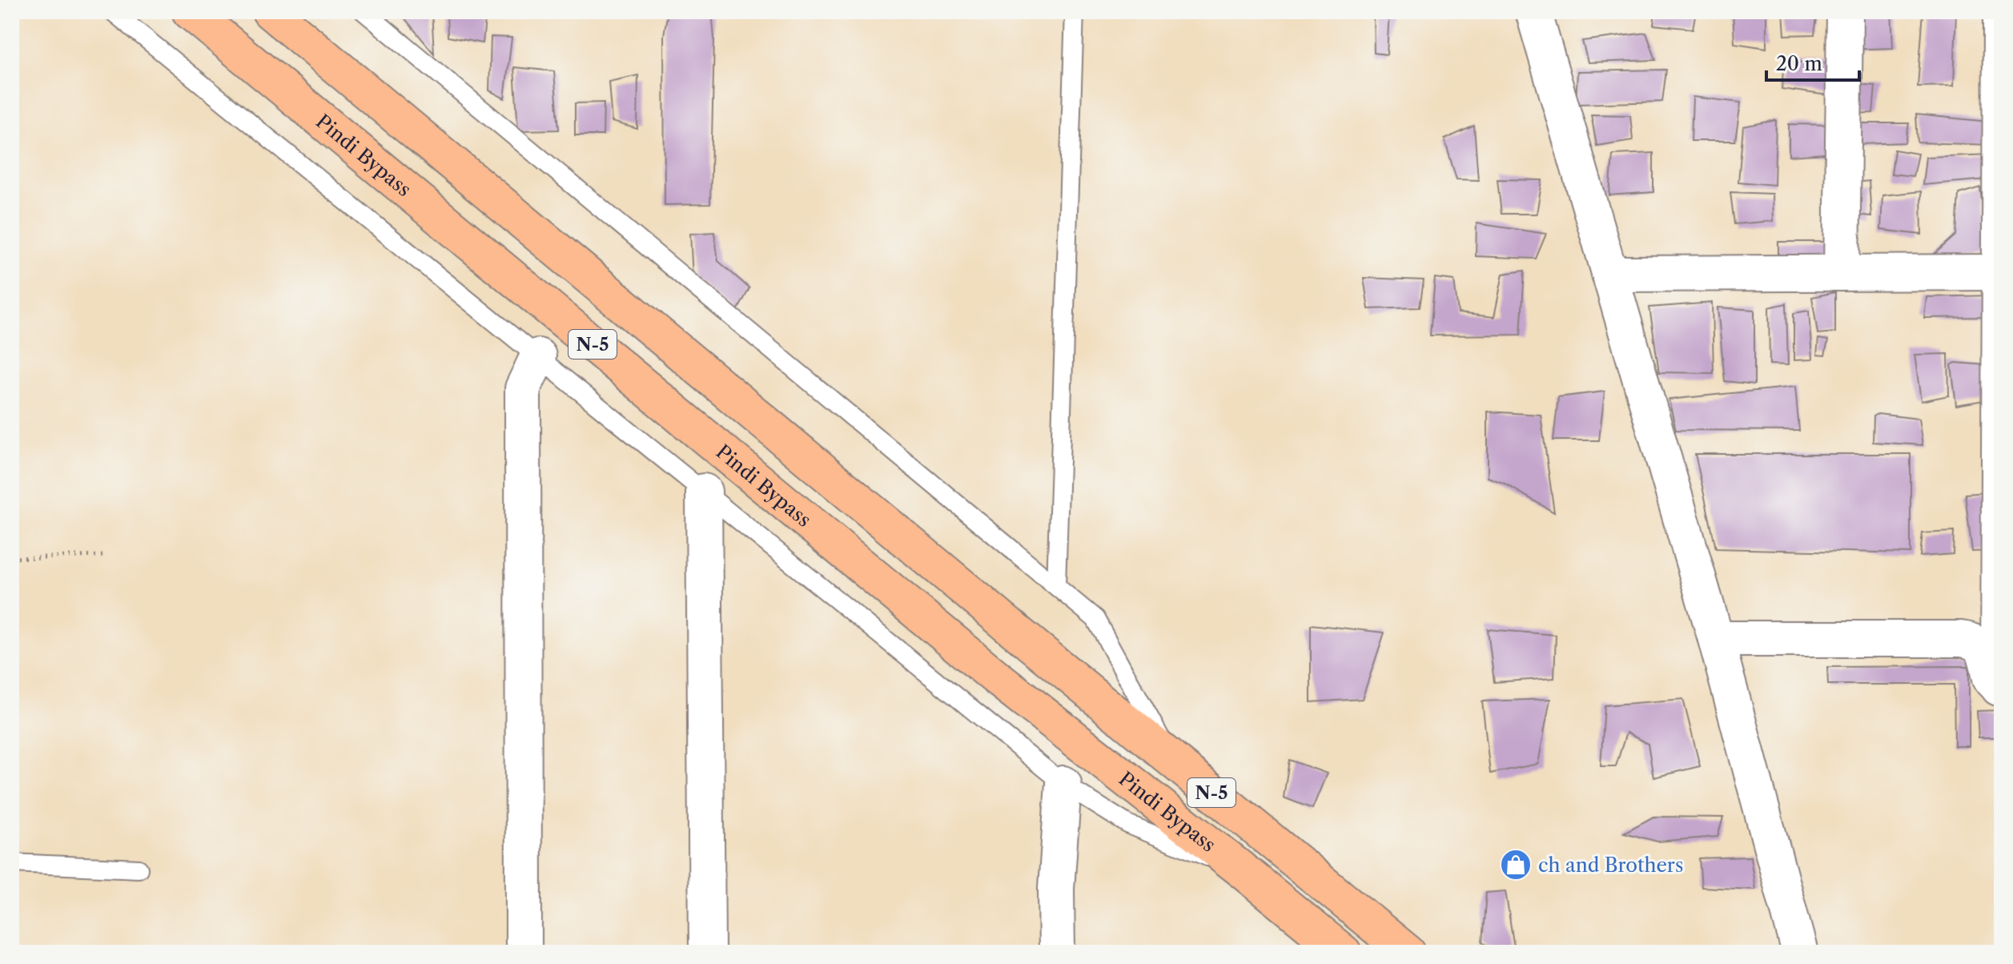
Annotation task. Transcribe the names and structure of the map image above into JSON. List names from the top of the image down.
{
  "streets": {
    "highway": ["Pindi Bypass", "N-5"]
  },
  "places": {
    "shop": ["ch and Brothers"]
  },
  "scale_bar": "20 m"
}
